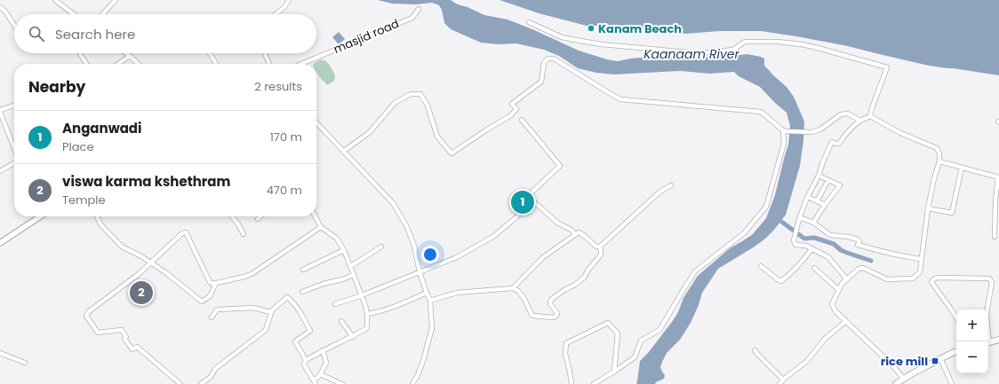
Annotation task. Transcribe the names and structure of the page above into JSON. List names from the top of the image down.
{
  "streets": {
    "street": ["masjid road"]
  },
  "water": ["Kaanaam River"],
  "places": {
    "other": ["Kanam Beach"],
    "transit": ["rice mill"]
  },
  "page": {
    "search": "Search here",
    "heading": ["Nearby", "2 results"],
    "list": [
      {
        "mark": "1",
        "name": "Anganwadi",
        "note": "Place",
        "value": "170 m"
      },
      {
        "mark": "2",
        "name": "viswa karma kshethram",
        "note": "Temple",
        "value": "470 m"
      }
    ],
    "pins": ["1", "2"],
    "map_buttons": ["+", "−"]
  }
}
